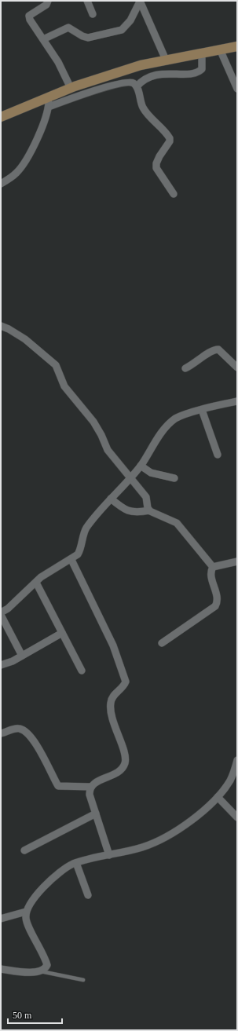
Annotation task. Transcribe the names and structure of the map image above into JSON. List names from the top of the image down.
{
  "scale_bar": "50 m"
}
